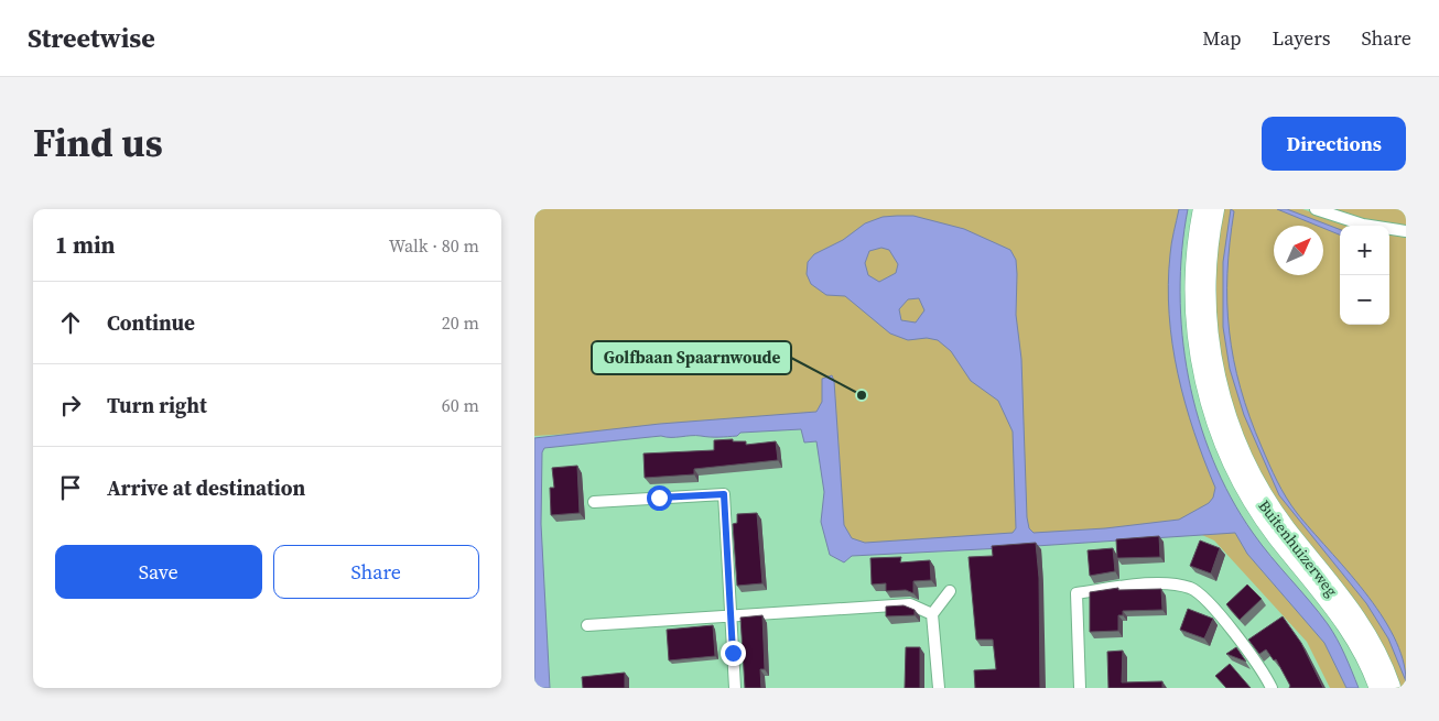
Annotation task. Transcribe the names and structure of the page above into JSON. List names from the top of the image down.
{
  "streets": {
    "street": ["Buitenhuizerweg"]
  },
  "places": ["Golfbaan Spaarnwoude"],
  "north": "top right",
  "page": {
    "header": "Streetwise",
    "nav": ["Map", "Layers", "Share"],
    "title": "Find us",
    "buttons": [
      "Directions",
      ["Save", "Share"]
    ],
    "heading": ["1 min", "Walk · 80 m"],
    "map_buttons": ["+", "−"],
    "list": [
      ["Continue", "20 m"],
      ["Turn right", "60 m"],
      "Arrive at destination"
    ]
  }
}
